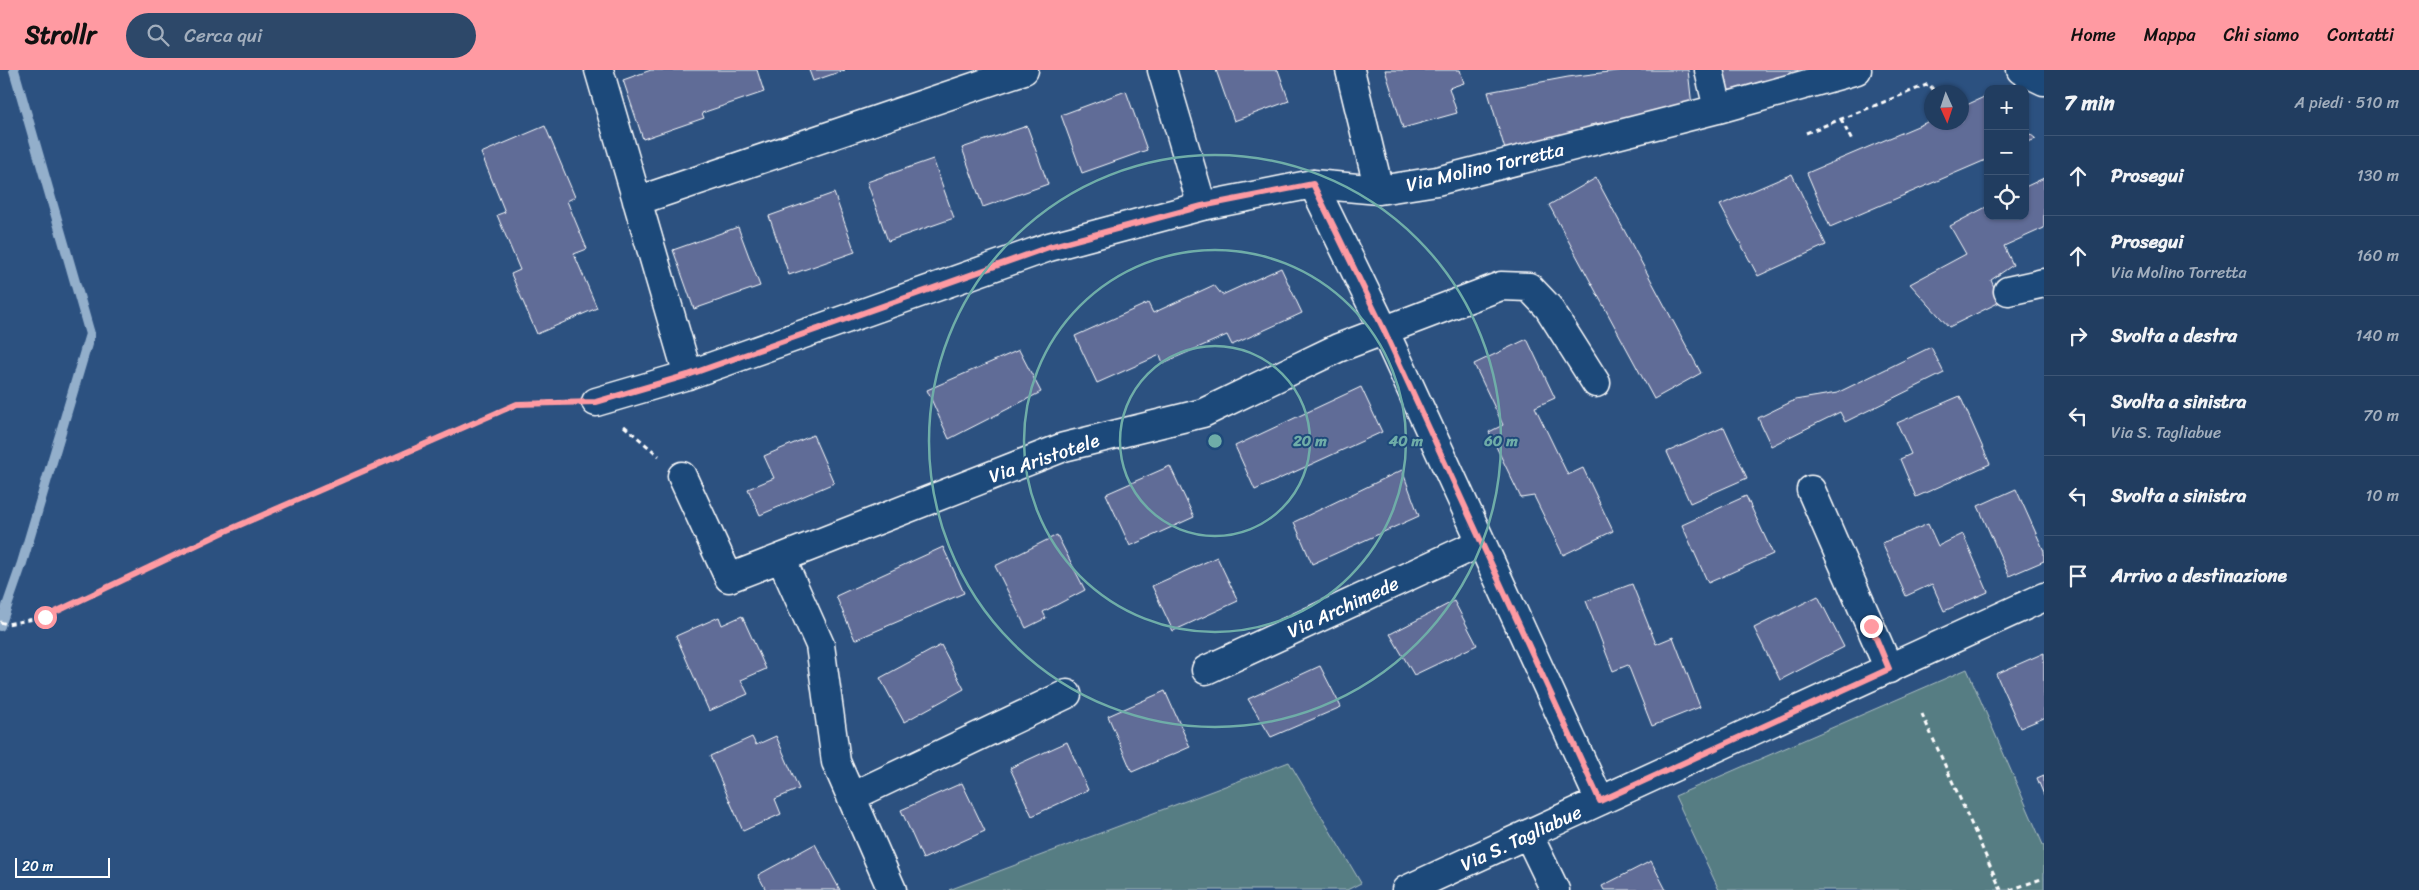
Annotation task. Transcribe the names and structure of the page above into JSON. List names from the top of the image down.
{
  "streets": {
    "street": [
      "Via Molino Torretta",
      "Via Aristotele",
      "Via Archimede",
      "Via S. Tagliabue"
    ]
  },
  "scale_bar": "20 m",
  "north": "bottom",
  "page": {
    "header": "Strollr",
    "search": "Cerca qui",
    "nav": [
      "Home",
      "Mappa",
      "Chi siamo",
      "Contatti"
    ],
    "heading": ["7 min", "A piedi · 510 m"],
    "map_buttons": ["+", "−"],
    "list": [
      ["Prosegui", "130 m"],
      ["Prosegui", "Via Molino Torretta", "160 m"],
      ["Svolta a destra", "140 m"],
      ["Svolta a sinistra", "Via S. Tagliabue", "70 m"],
      ["Svolta a sinistra", "10 m"],
      "Arrivo a destinazione"
    ],
    "scale": "20 m"
  },
  "rings": ["20 m", "40 m", "60 m"]
}
